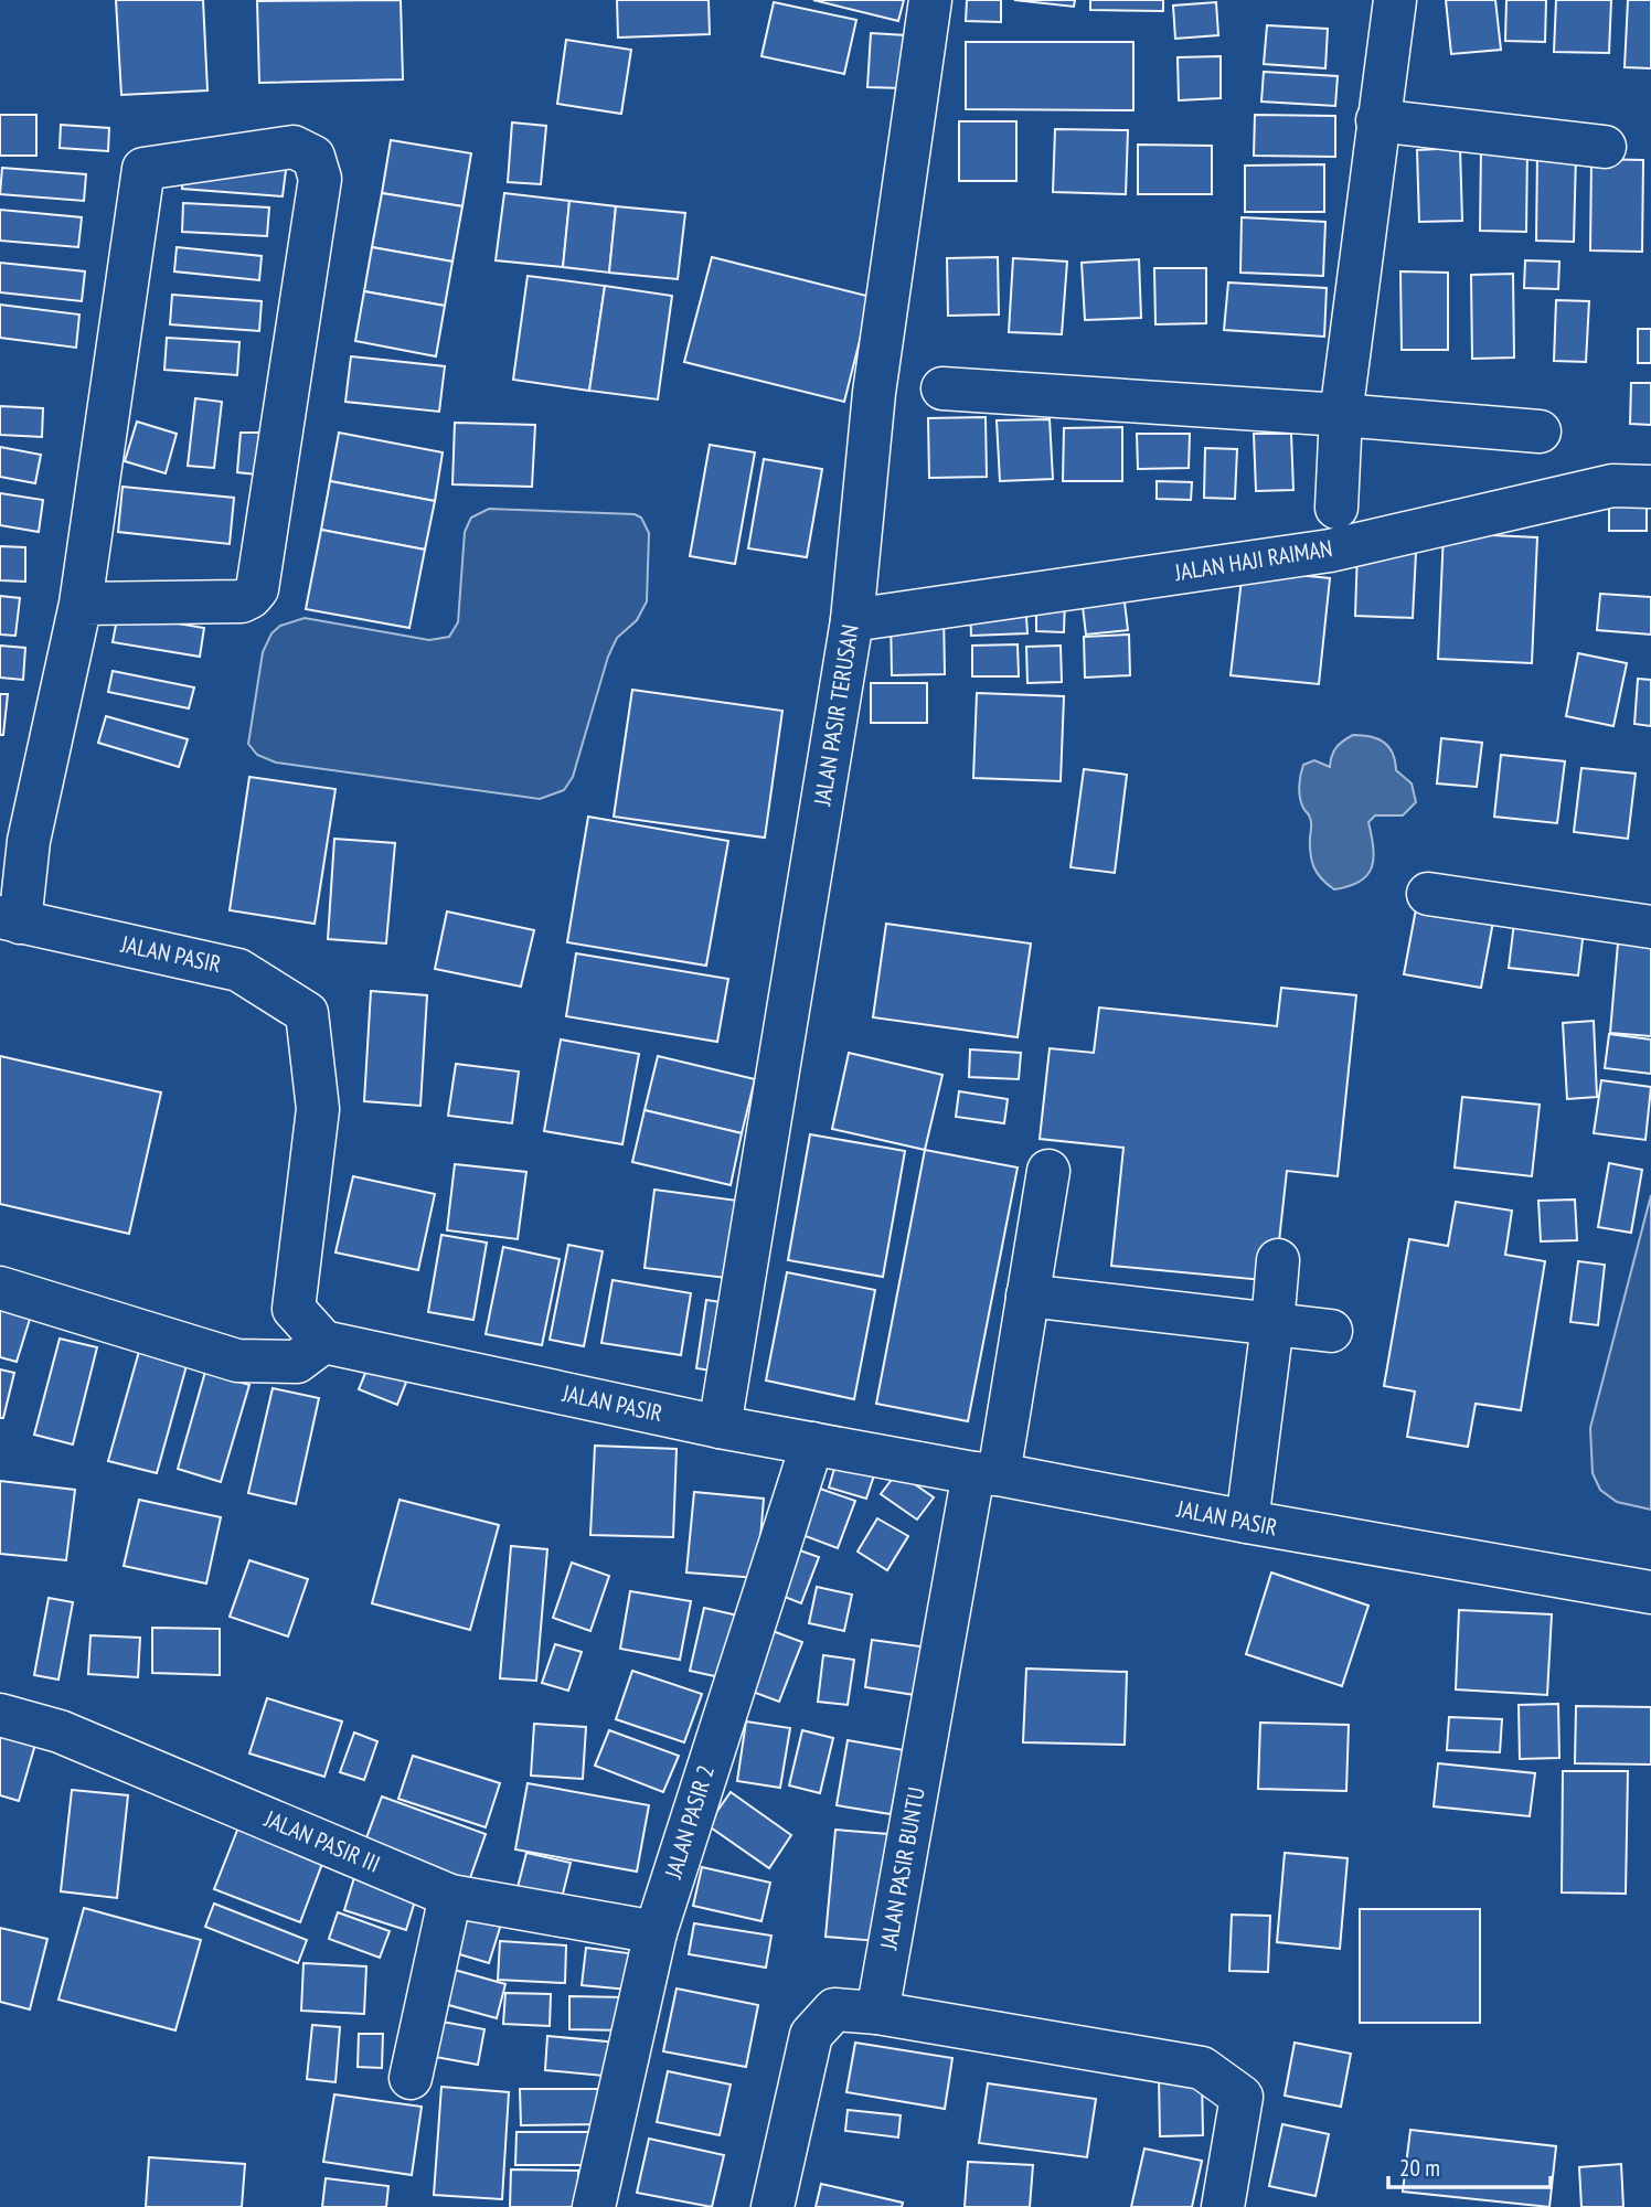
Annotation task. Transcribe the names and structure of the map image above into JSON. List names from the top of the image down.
{
  "streets": {
    "street": [
      "JALAN HAJI RAIMAN",
      "JALAN PASIR TERUSAN",
      "JALAN PASIR",
      "JALAN PASIR 2",
      "JALAN PASIR III",
      "JALAN PASIR BUNTU"
    ]
  },
  "crossings": [
    ["JALAN HAJI RAIMAN", "JALAN PASIR TERUSAN"],
    ["JALAN PASIR TERUSAN", "JALAN PASIR"],
    ["JALAN PASIR", "JALAN PASIR 2"],
    ["JALAN PASIR", "JALAN PASIR BUNTU"],
    ["JALAN PASIR 2", "JALAN PASIR III"]
  ],
  "scale_bar": "20 m"
}
